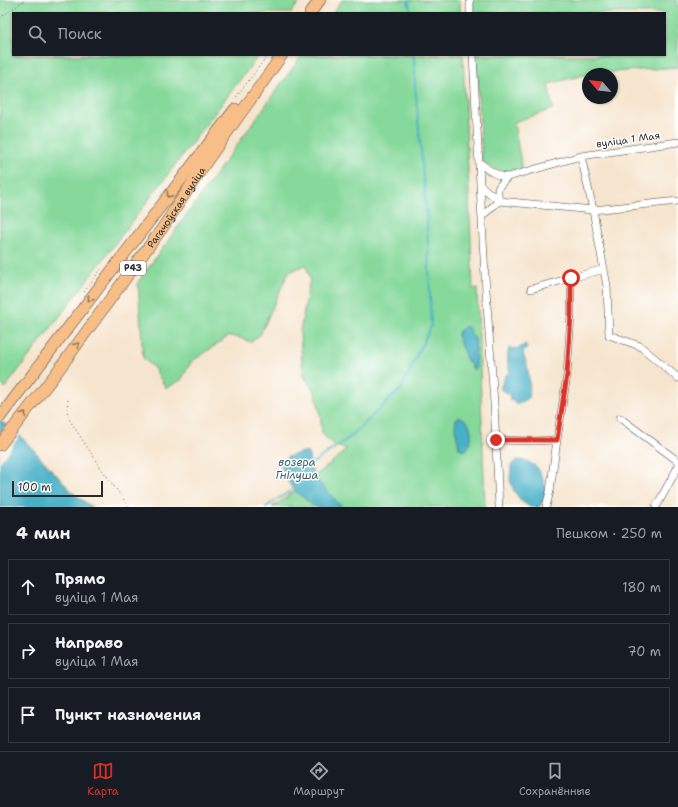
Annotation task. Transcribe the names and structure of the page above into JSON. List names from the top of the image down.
{
  "streets": {
    "main road": ["Рагачоўская вуліца", "Р43"],
    "street": ["вуліца 1 Мая"]
  },
  "water": ["возера Гнілуша"],
  "scale_bar": "100 m",
  "north": "top left",
  "page": {
    "search": "Поиск",
    "scale": "100 m",
    "heading": ["4 мин", "Пешком · 250 m"],
    "list": [
      ["Прямо", "вуліца 1 Мая", "180 m"],
      ["Направо", "вуліца 1 Мая", "70 m"],
      "Пункт назначения"
    ],
    "nav": ["Карта", "Маршрут", "Сохранённые"]
  }
}
